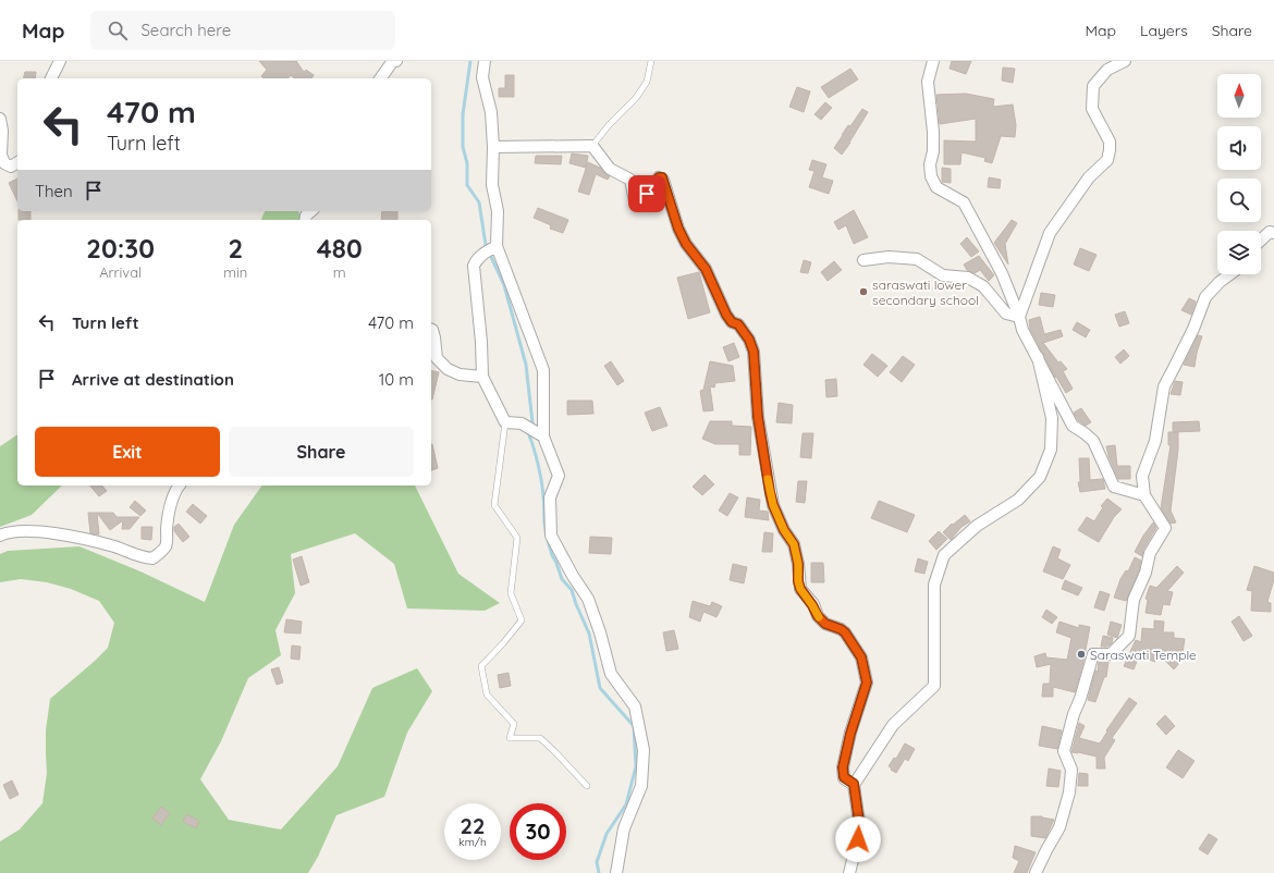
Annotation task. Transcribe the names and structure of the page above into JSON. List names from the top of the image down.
{
  "places": ["saraswati lower secondary school", "Saraswati Temple"],
  "north": "top",
  "page": {
    "header": "Map",
    "search": "Search here",
    "nav": ["Map", "Layers", "Share"],
    "turn": ["470 m", "Turn left"],
    "then": "Then",
    "eta": [
      "20:30",
      "Arrival",
      "2",
      "min",
      "480",
      "m"
    ],
    "list": [
      {
        "name": "Turn left",
        "value": "470 m"
      },
      {
        "name": "Arrive at destination",
        "value": "10 m"
      }
    ],
    "buttons": ["Exit", "Share"],
    "speed": "22 km/h",
    "limit": "30"
  }
}
